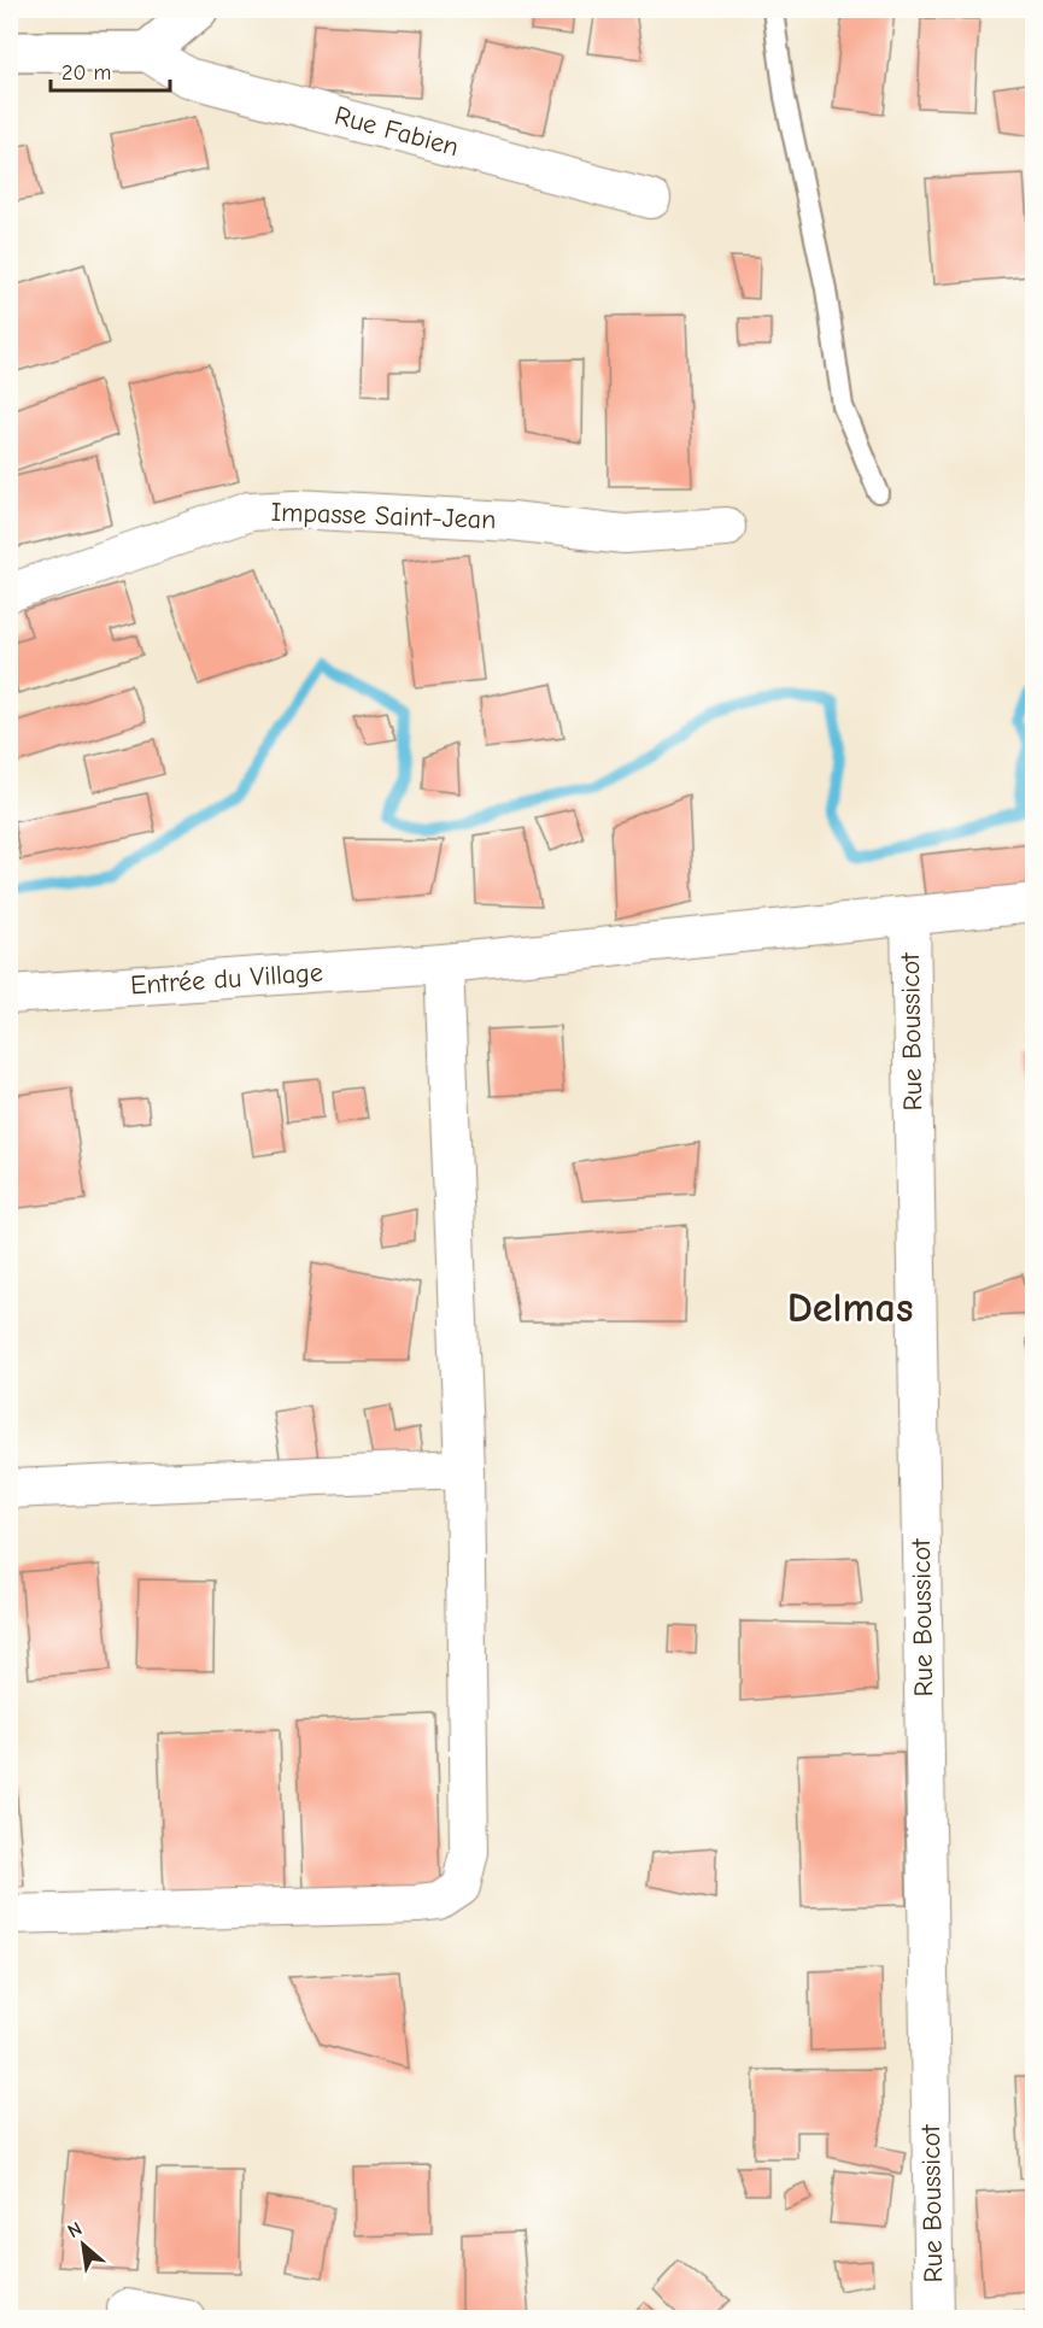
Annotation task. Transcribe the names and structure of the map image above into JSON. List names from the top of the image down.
{
  "streets": {
    "street": [
      "Rue Fabien",
      "Impasse Saint-Jean",
      "Entrée du Village",
      "Rue Boussicot"
    ]
  },
  "crossings": [
    ["Entrée du Village", "Rue Boussicot"]
  ],
  "districts": ["Delmas"],
  "scale_bar": "20 m",
  "north": "top left"
}
